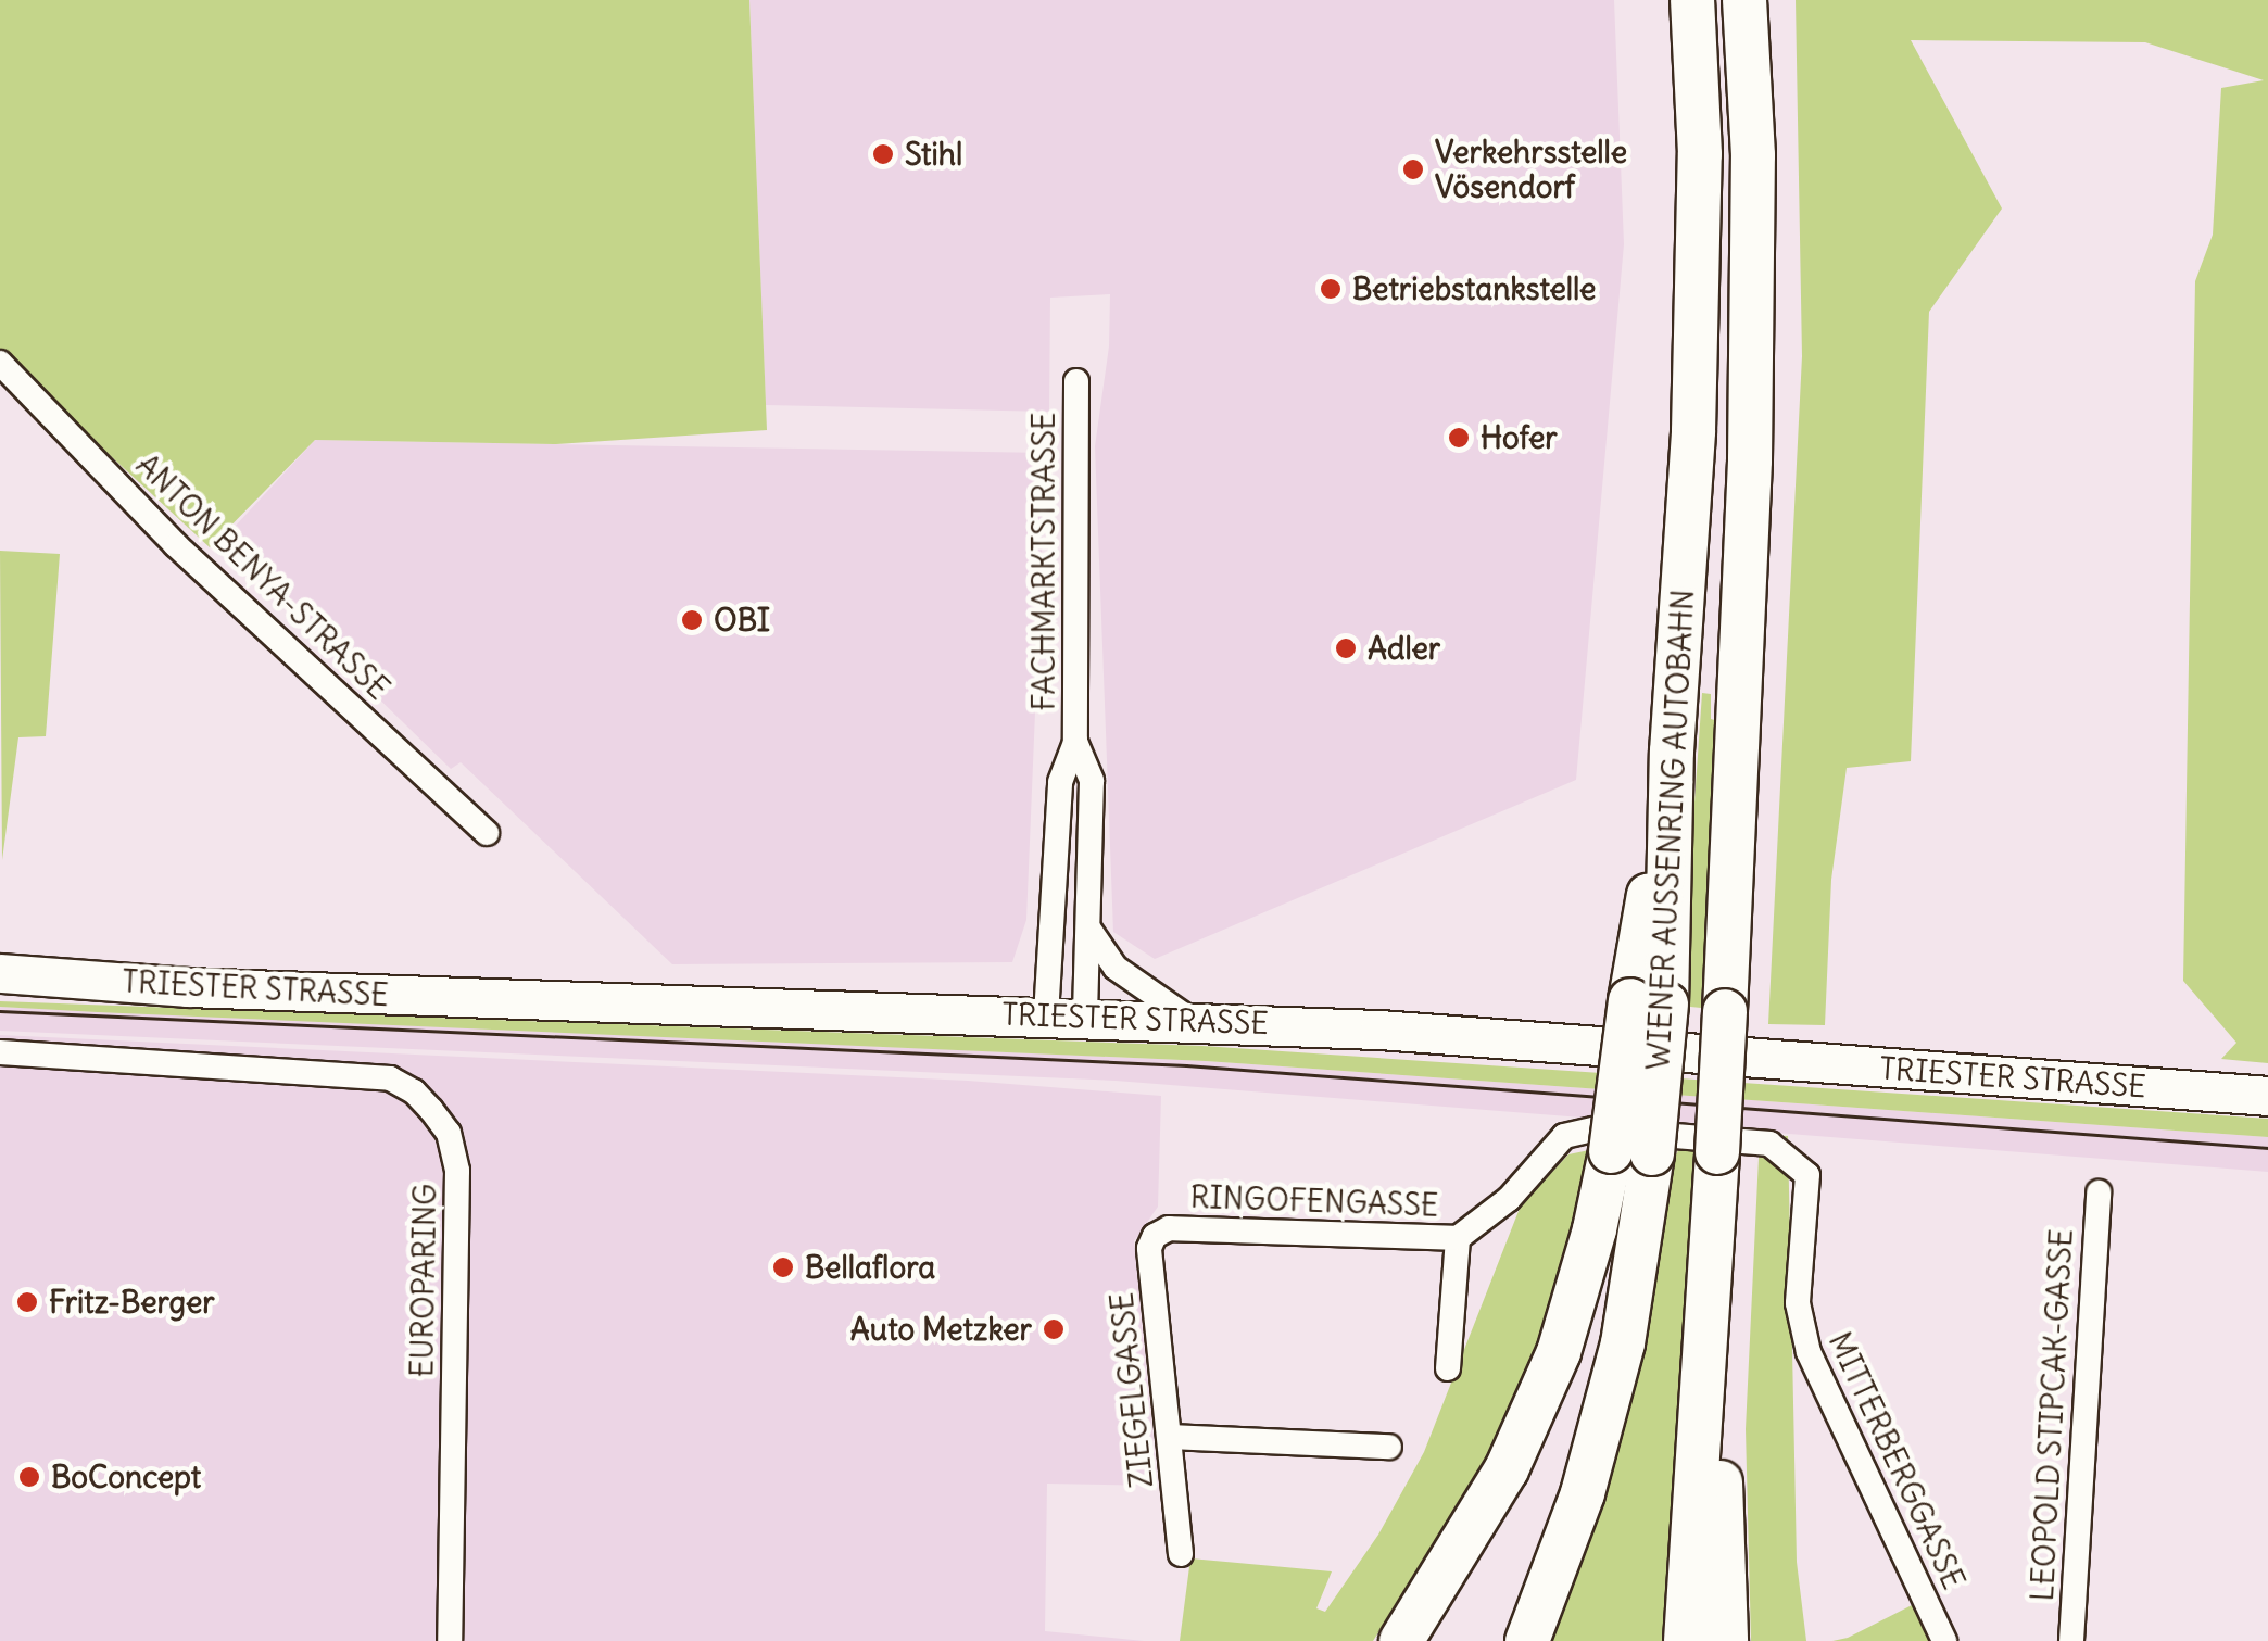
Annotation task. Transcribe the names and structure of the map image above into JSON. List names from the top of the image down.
{
  "streets": {
    "highway": ["WIENER AUSSENRING AUTOBAHN"],
    "main road": ["TRIESTER STRASSE"],
    "street": [
      "FACHMARKTSTRASSE",
      "ANTON BENYA-STRASSE",
      "RINGOFENGASSE",
      "EUROPARING",
      "ZIEGELGASSE",
      "LEOPOLD STIPCAK-GASSE",
      "MITTERBERGGASSE"
    ]
  },
  "crossings": [
    ["FACHMARKTSTRASSE", "TRIESTER STRASSE"],
    ["RINGOFENGASSE", "ZIEGELGASSE"],
    ["RINGOFENGASSE", "MITTERBERGGASSE"]
  ],
  "places": [
    "Stihl",
    "Verkehrsstelle Vösendorf",
    "Betriebstankstelle",
    "Hofer",
    "OBI",
    "Adler",
    "Bellaflora",
    "Fritz-Berger",
    "Auto Metzker",
    "BoConcept"
  ]
}
